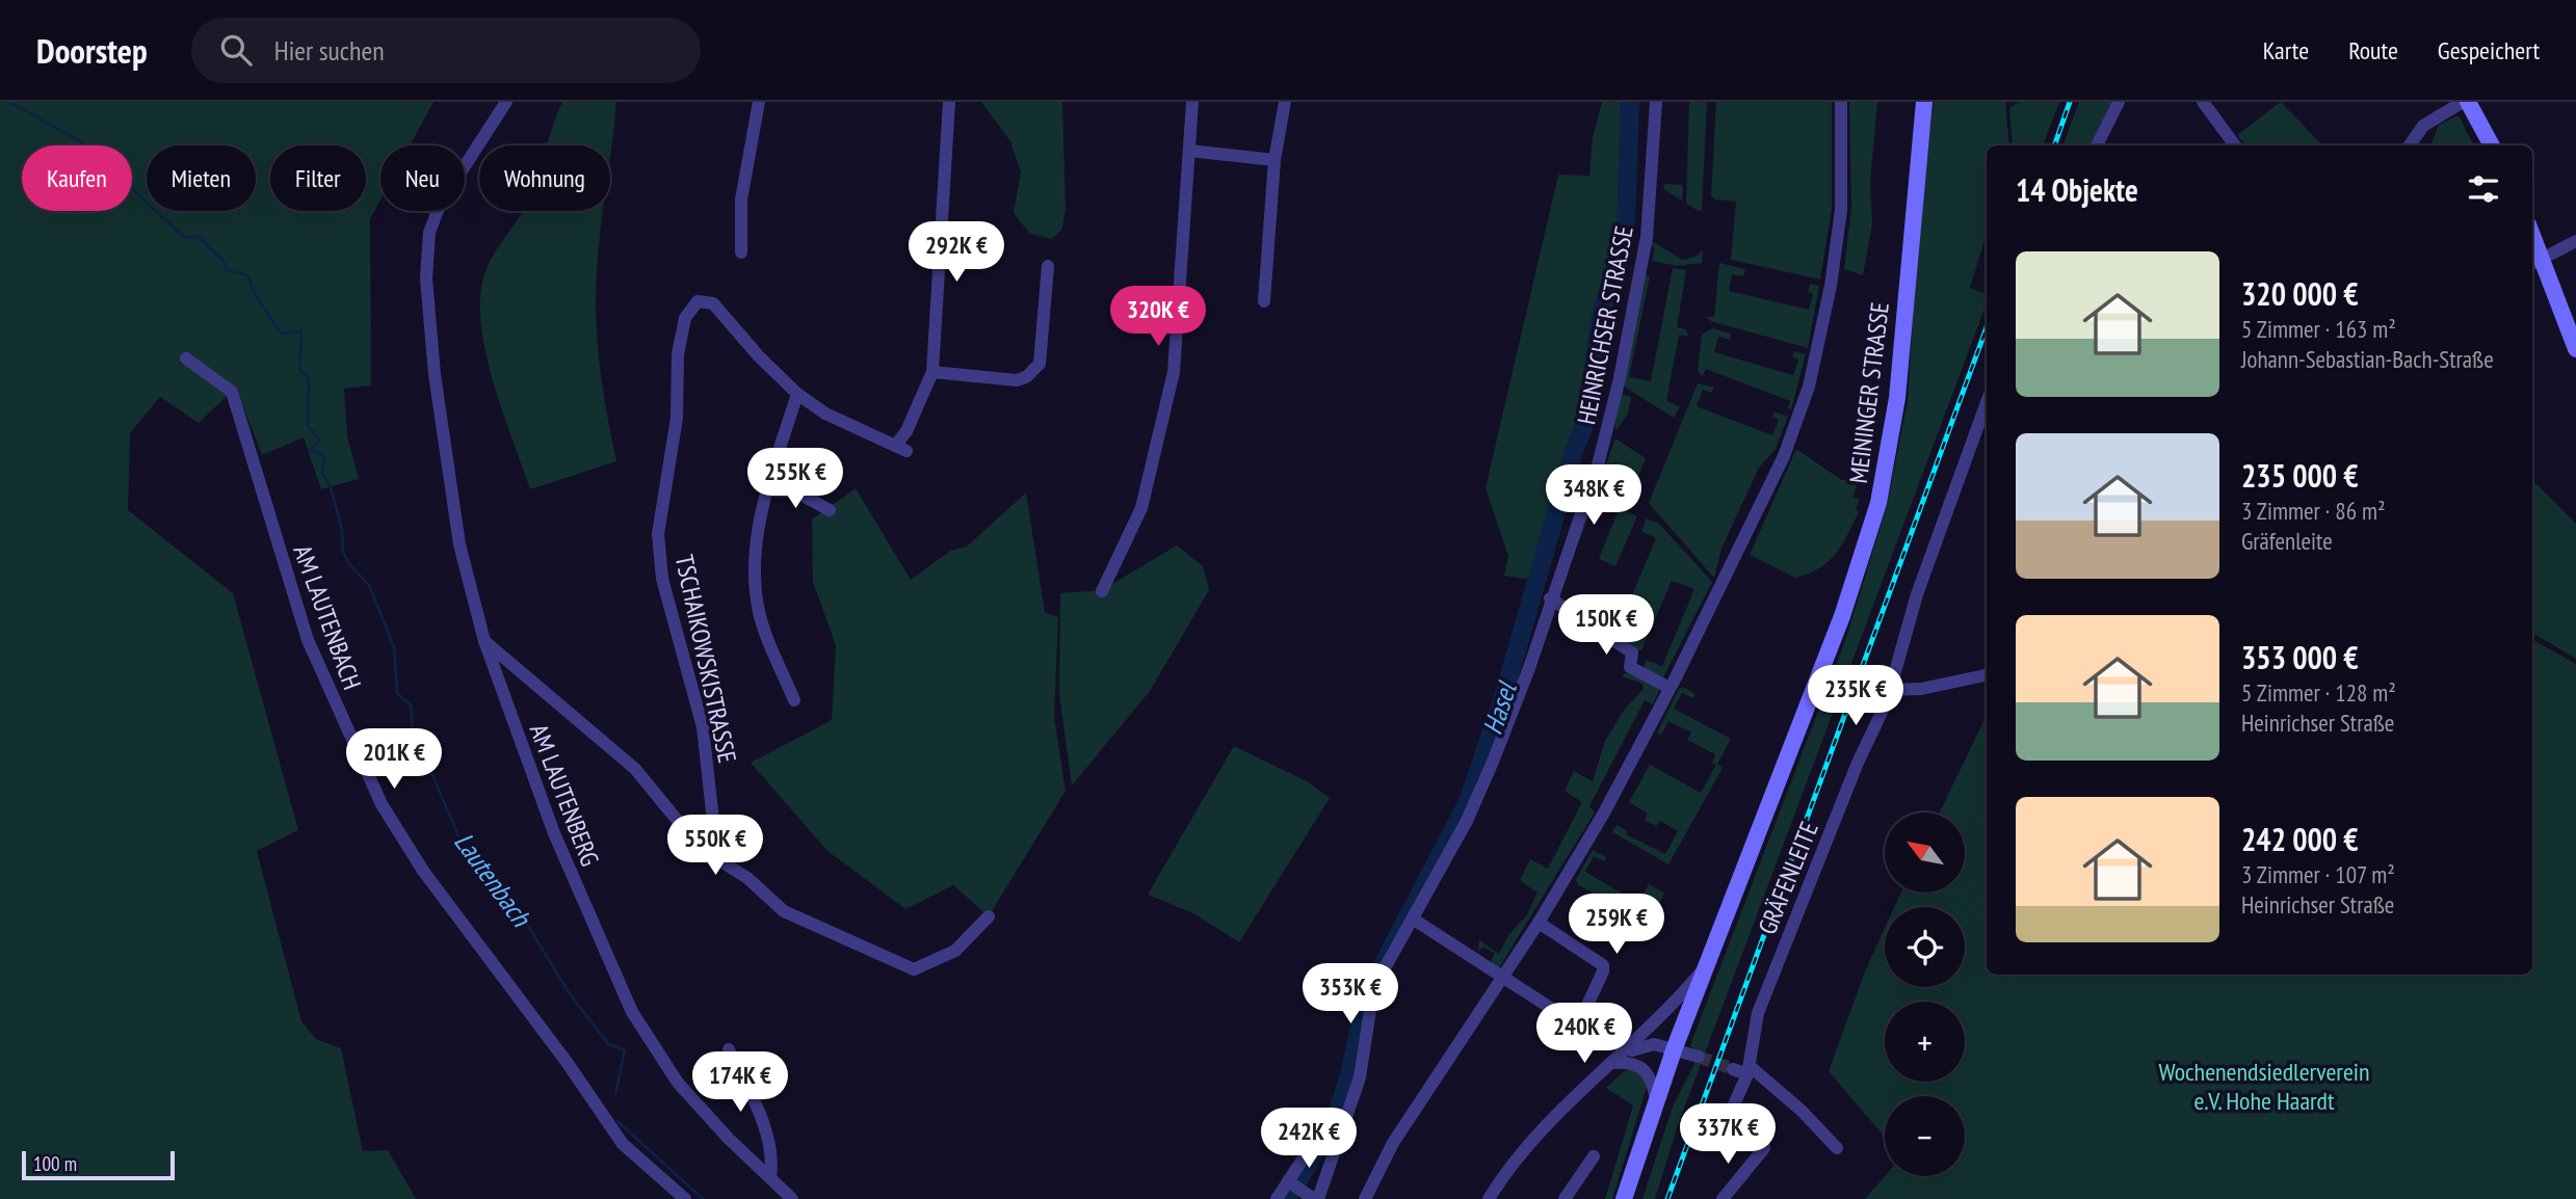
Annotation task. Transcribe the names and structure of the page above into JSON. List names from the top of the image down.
{
  "streets": {
    "main road": ["MEININGER STRASSE"],
    "street": [
      "HEINRICHSER STRASSE",
      "AM LAUTENBACH",
      "TSCHAIKOWSKISTRASSE",
      "AM LAUTENBERG",
      "GRÄFENLEITE"
    ]
  },
  "water": ["Hasel", "Lautenbach"],
  "parks": ["Wochenendsiedlerverein e.V. Hohe Haardt"],
  "scale_bar": "100 m",
  "north": "top left",
  "page": {
    "header": "Doorstep",
    "search": "Hier suchen",
    "nav": ["Karte", "Route", "Gespeichert"],
    "chip": [
      "Kaufen",
      "Mieten",
      "Filter",
      "Neu",
      "Wohnung"
    ],
    "heading": "14 Objekte",
    "price": [
      "292K €",
      "320K €",
      "255K €",
      "348K €",
      "150K €",
      "235K €",
      "201K €",
      "550K €",
      "259K €",
      "353K €",
      "240K €",
      "174K €",
      "337K €",
      "242K €"
    ],
    "list": [
      {
        "name": "320 000 €",
        "note": "5 Zimmer · 163 m² · Johann-Sebastian-Bach-Straße"
      },
      {
        "name": "235 000 €",
        "note": "3 Zimmer · 86 m² · Gräfenleite"
      },
      {
        "name": "353 000 €",
        "note": "5 Zimmer · 128 m² · Heinrichser Straße"
      },
      {
        "name": "242 000 €",
        "note": "3 Zimmer · 107 m² · Heinrichser Straße"
      }
    ],
    "map_buttons": ["+", "−"],
    "scale": "100 m"
  }
}
